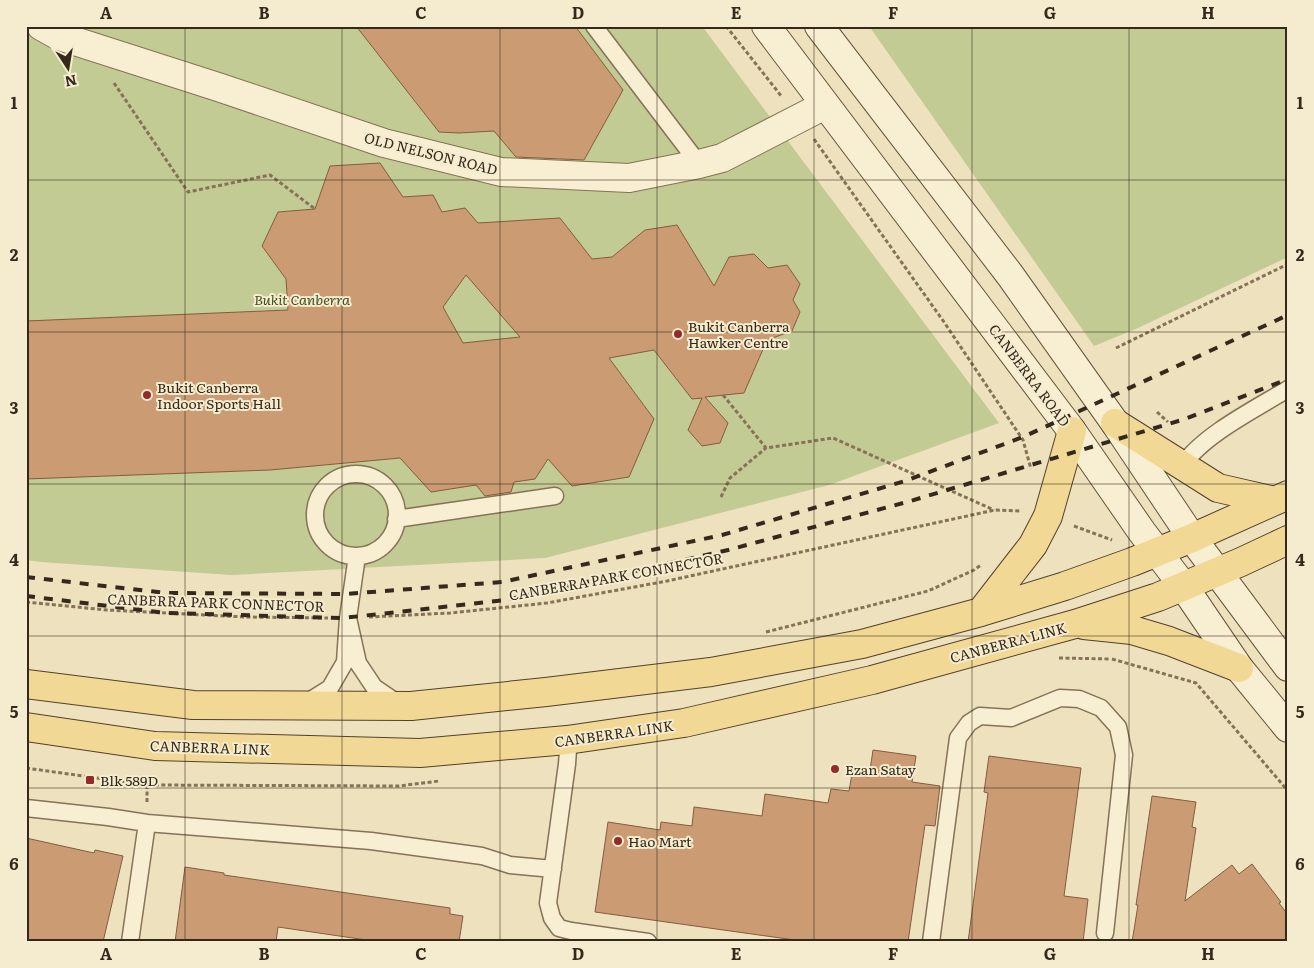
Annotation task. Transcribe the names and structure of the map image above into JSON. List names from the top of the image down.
{
  "streets": {
    "main road": ["OLD NELSON ROAD", "CANBERRA ROAD", "CANBERRA LINK"],
    "path": ["CANBERRA PARK CONNECTOR"]
  },
  "crossings": [
    ["OLD NELSON ROAD", "CANBERRA ROAD"],
    ["CANBERRA ROAD", "CANBERRA LINK"]
  ],
  "parks": ["Bukit Canberra"],
  "places": {
    "other": [
      "Bukit Canberra Hawker Centre",
      "Bukit Canberra Indoor Sports Hall",
      "Ezan Satay",
      "Hao Mart"
    ],
    "transit": ["Blk 589D"]
  },
  "north": "bottom",
  "grid": {
    "columns": [
      "A",
      "B",
      "C",
      "D",
      "E",
      "F",
      "G",
      "H"
    ],
    "rows": [
      "1",
      "2",
      "3",
      "4",
      "5",
      "6"
    ]
  }
}
